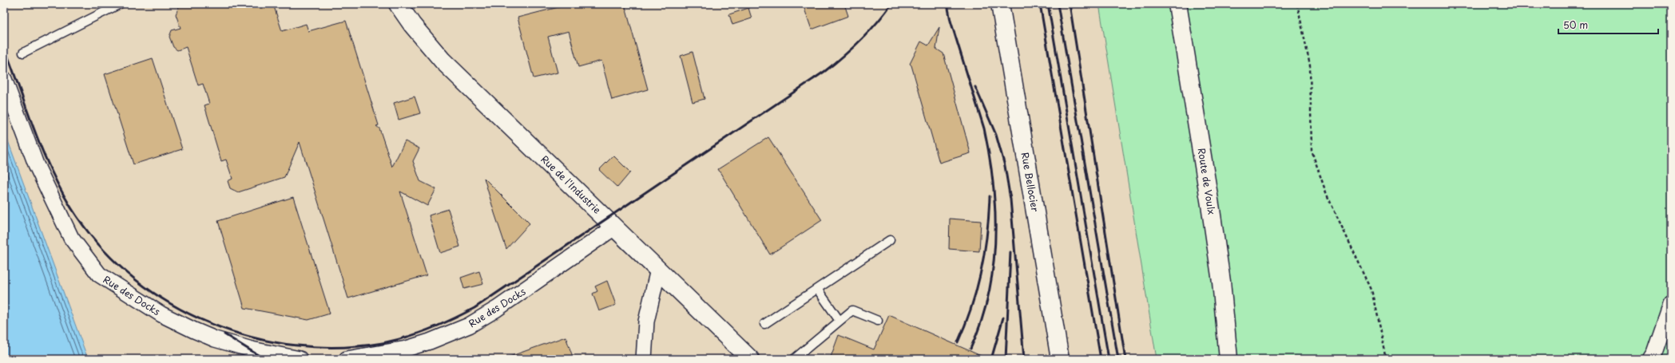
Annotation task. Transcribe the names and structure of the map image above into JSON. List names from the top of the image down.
{
  "streets": {
    "main road": ["Route de Voulx", "Rue Bellocier", "Rue de l'Industrie"],
    "street": ["Rue des Docks"]
  },
  "crossings": [
    ["Rue de l'Industrie", "Rue des Docks"]
  ],
  "scale_bar": "50 m"
}
